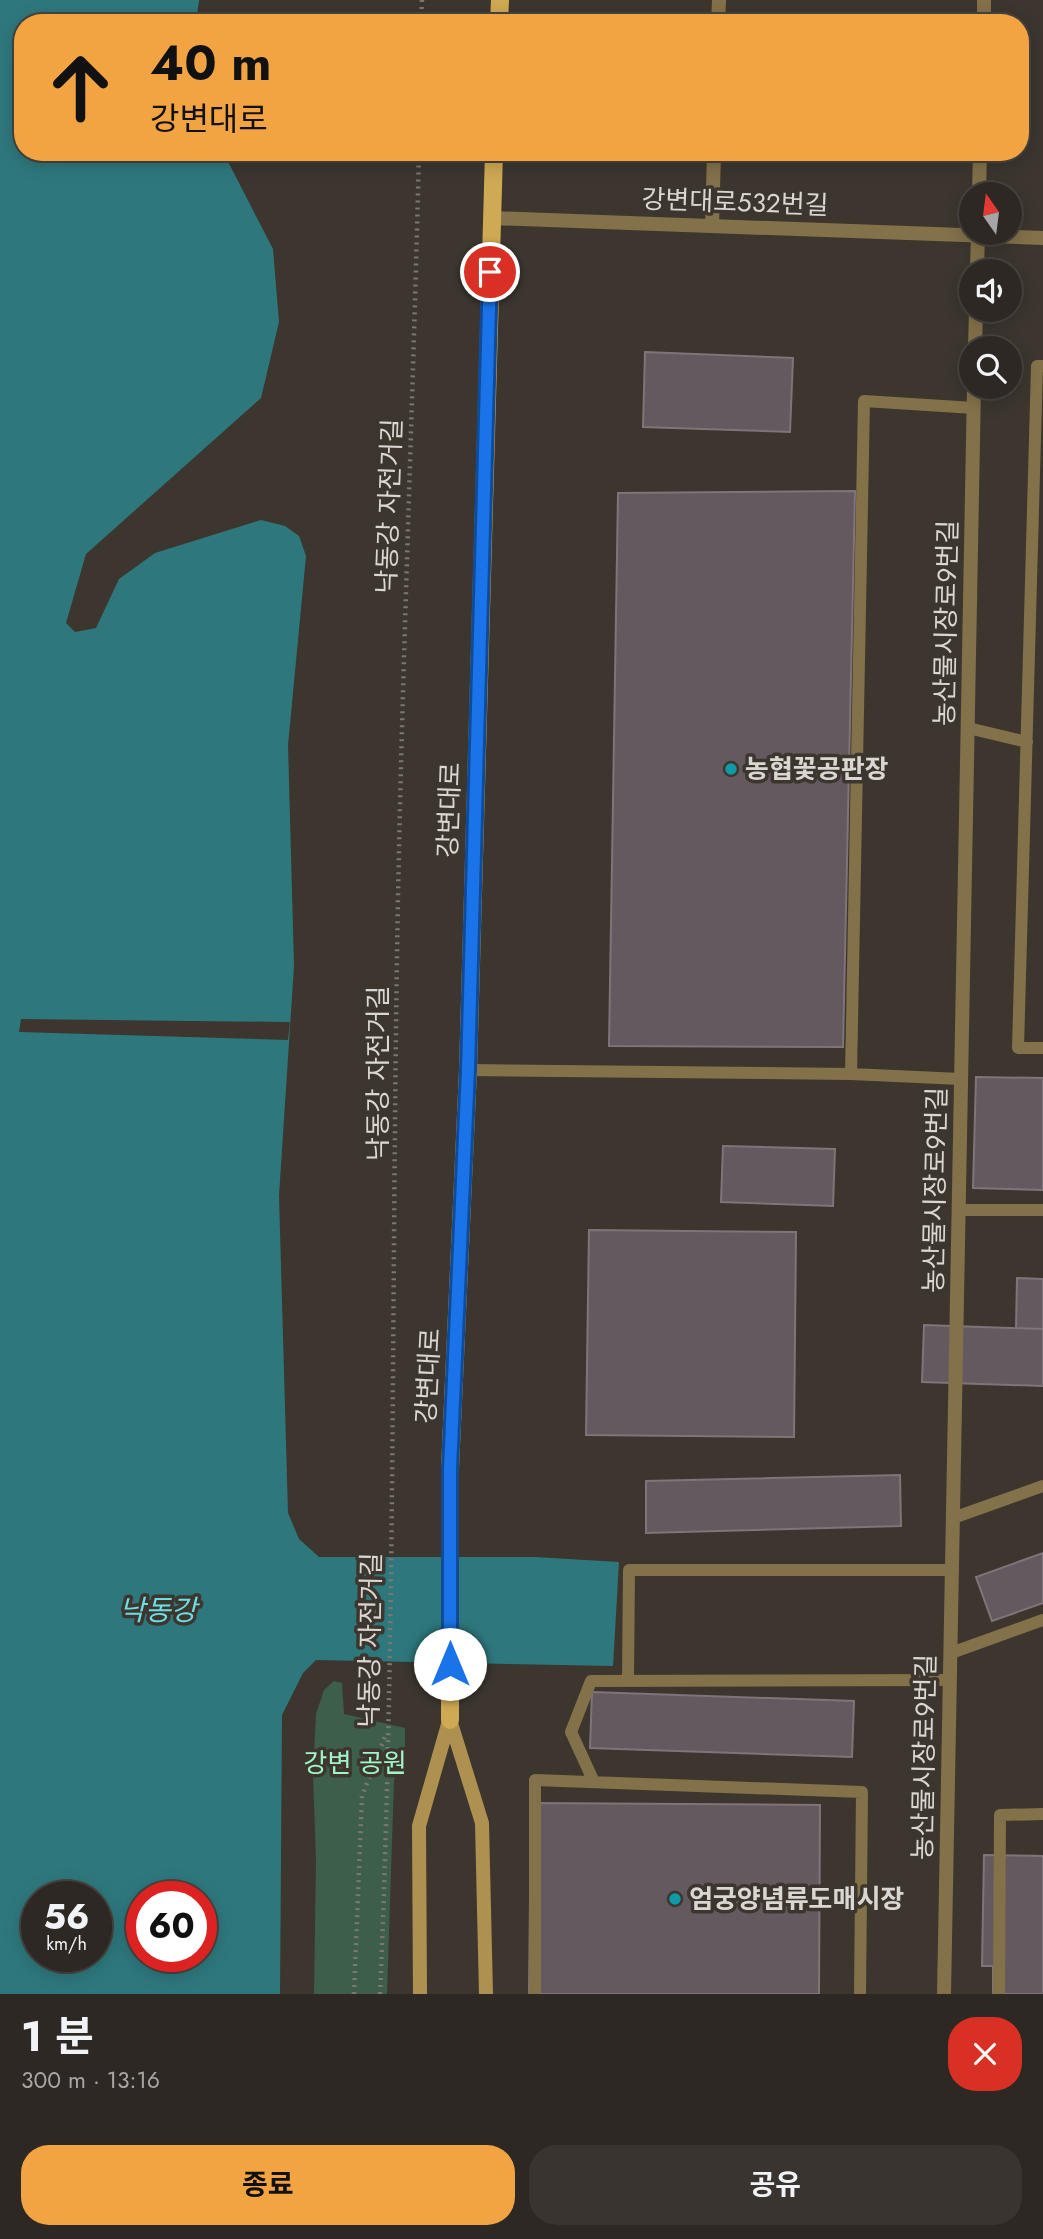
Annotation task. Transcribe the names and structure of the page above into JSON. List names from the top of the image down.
{
  "streets": {
    "main road": ["강변대로"],
    "street": ["강변대로532번길", "농산물시장로9번길"],
    "path": ["낙동강 자전거길"]
  },
  "crossings": [
    ["강변대로532번길", "강변대로"]
  ],
  "water": ["낙동강"],
  "parks": ["강변 공원"],
  "places": ["농협꽃공판장", "엄궁양념류도매시장"],
  "north": "top",
  "page": {
    "turn": ["40 m", "강변대로"],
    "speed": "56 km/h",
    "limit": "60",
    "heading": ["1 분", "300 m · 13:16"],
    "buttons": ["종료", "공유"]
  }
}
